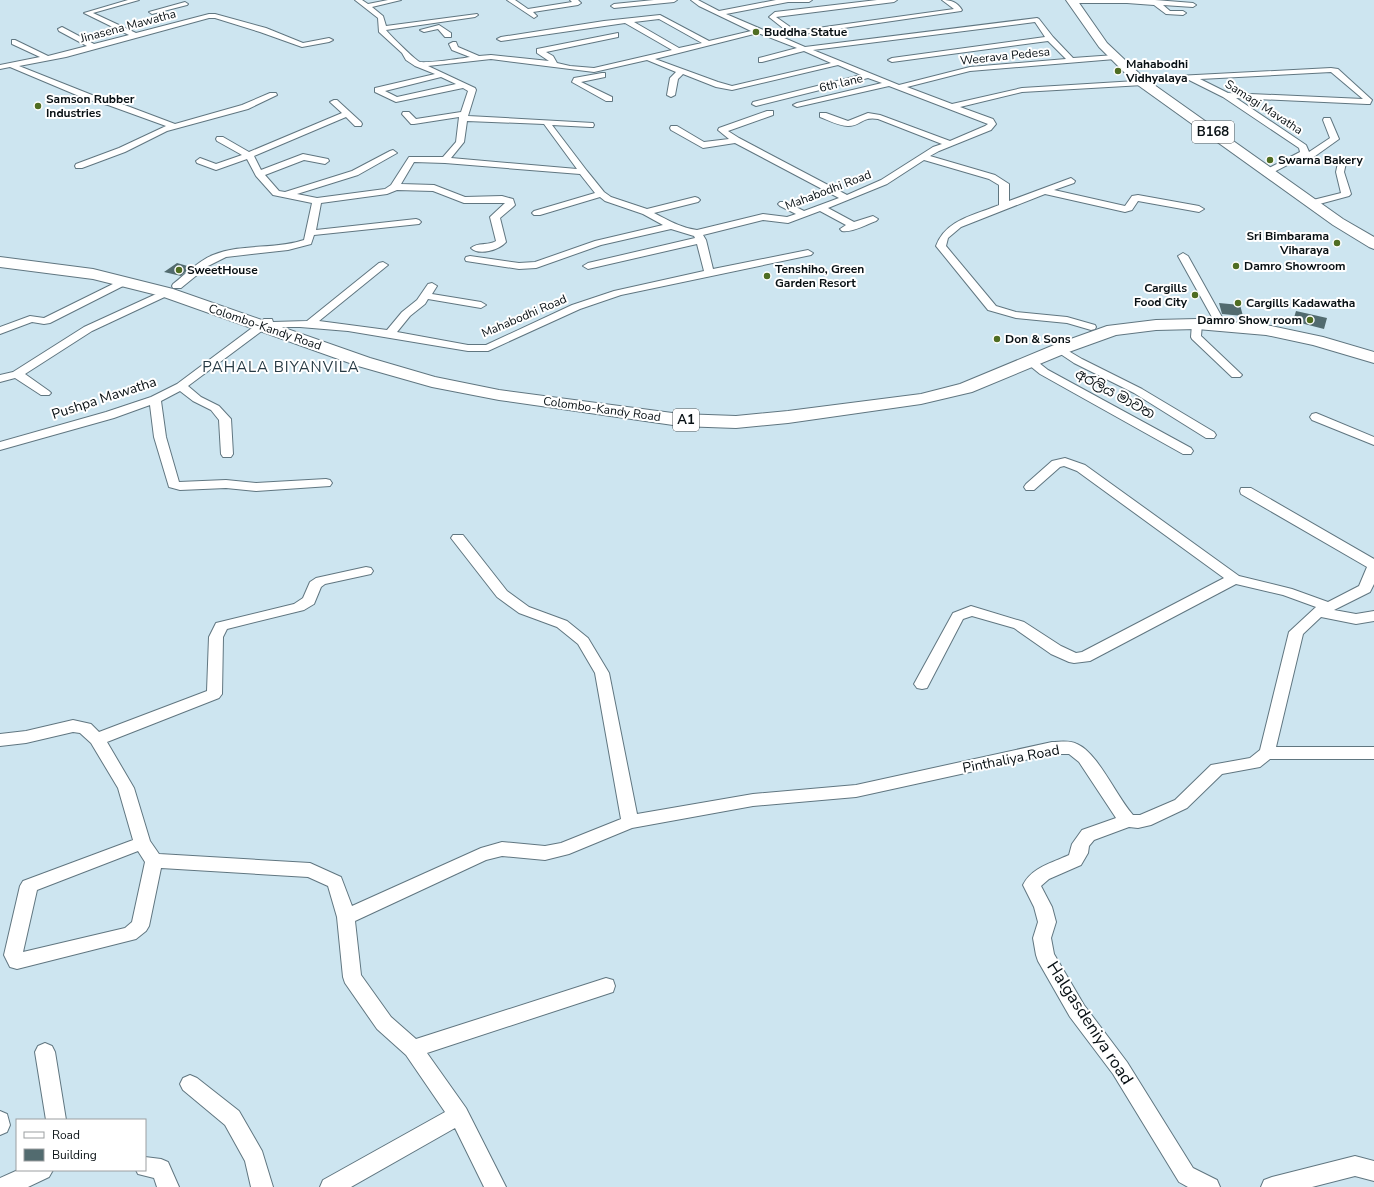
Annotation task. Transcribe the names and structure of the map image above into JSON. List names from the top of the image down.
{
  "streets": {
    "main road": ["B168", "Colombo-Kandy Road", "A1"],
    "street": [
      "Jinasena Mawatha",
      "Weerava Pedesa",
      "6th lane",
      "Samagi Mavatha",
      "Mahabodhi Road",
      "අරලිය මාවත",
      "Pushpa Mawatha",
      "Pinthaliya Road",
      "Halgasdeniya road"
    ]
  },
  "crossings": [
    ["Weerava Pedesa", "6th lane"],
    ["Weerava Pedesa", "B168"],
    ["Weerava Pedesa", "Mahabodhi Road"],
    ["6th lane", "Mahabodhi Road"],
    ["Samagi Mavatha", "B168"],
    ["Mahabodhi Road", "Colombo-Kandy Road"],
    ["Mahabodhi Road", "Pushpa Mawatha"],
    ["Colombo-Kandy Road", "අරලිය මාවත"],
    ["Colombo-Kandy Road", "Pushpa Mawatha"],
    ["Pinthaliya Road", "Halgasdeniya road"]
  ],
  "districts": ["PAHALA BIYANVILA"],
  "places": [
    "Buddha Statue",
    "Mahabodhi Vidhyalaya",
    "Samson Rubber Industries",
    "Swarna Bakery",
    "Sri Bimbarama Viharaya",
    "Damro Showroom",
    "SweetHouse",
    "Tenshiho, Green Garden Resort",
    "Cargills Food City",
    "Cargills Kadawatha",
    "Damro Show room",
    "Don & Sons"
  ],
  "legend": ["Road", "Building"]
}
